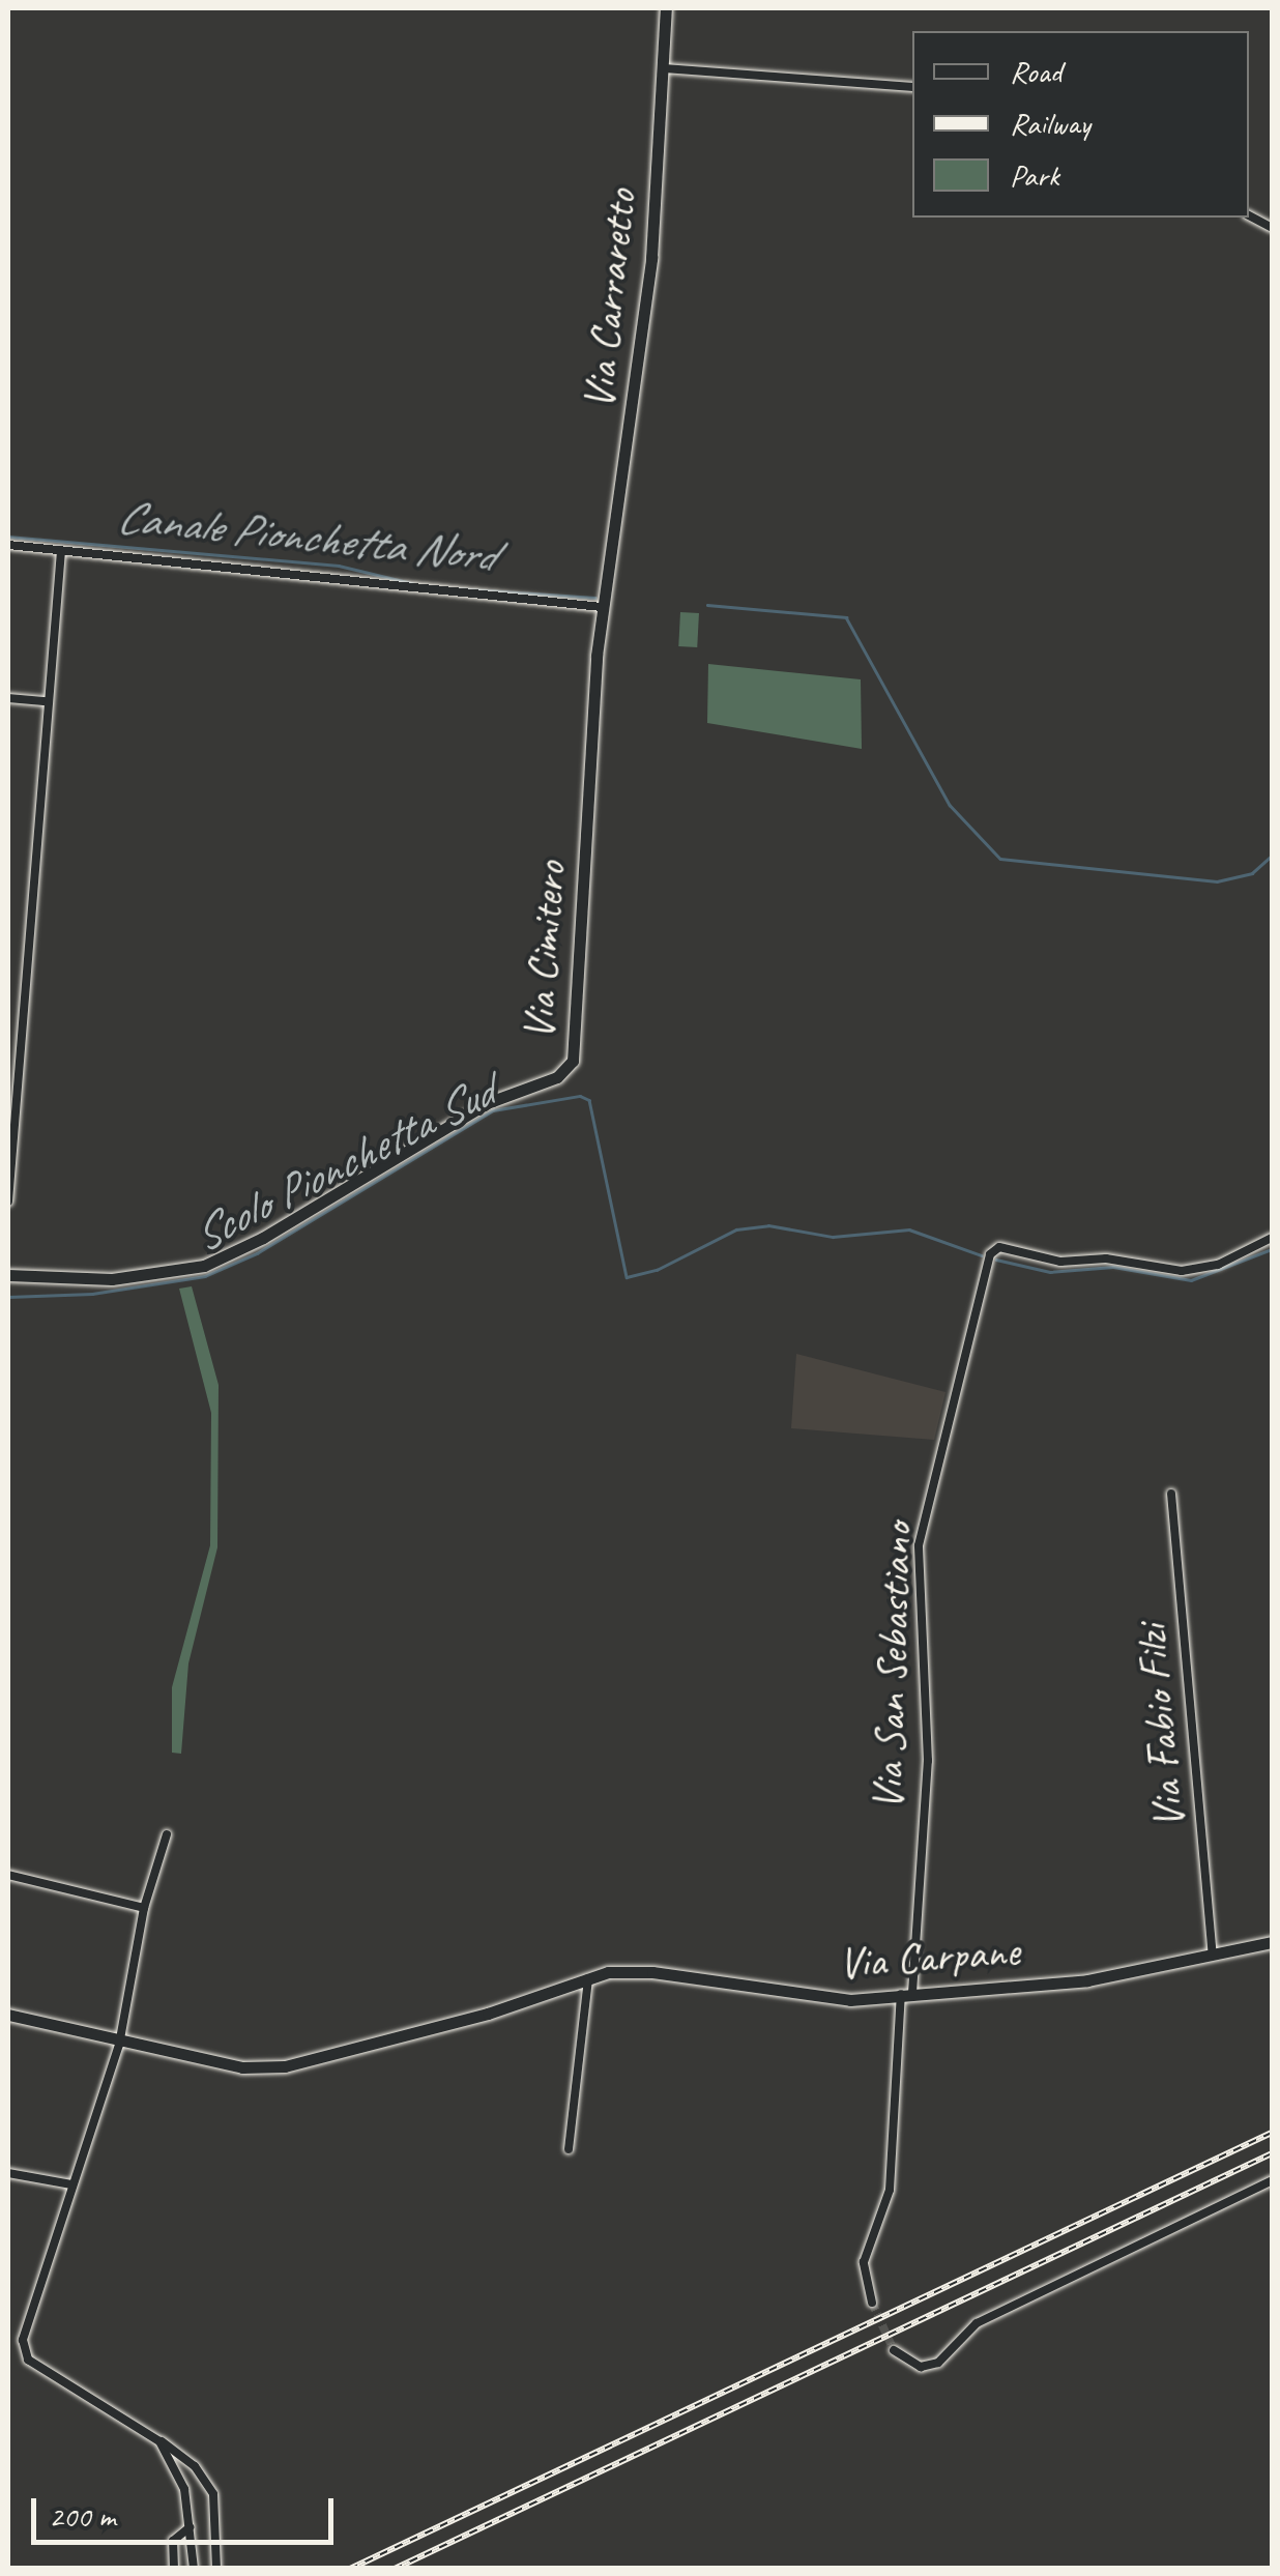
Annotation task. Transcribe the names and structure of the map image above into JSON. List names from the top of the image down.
{
  "streets": {
    "street": [
      "Via Carraretto",
      "Via Cimitero",
      "Via San Sebastiano",
      "Via Fabio Filzi",
      "Via Carpane"
    ]
  },
  "crossings": [
    ["Via Carraretto", "Via Cimitero"],
    ["Via San Sebastiano", "Via Carpane"],
    ["Via Fabio Filzi", "Via Carpane"]
  ],
  "water": ["Canale Pionchetta Nord", "Scolo Pionchetta Sud"],
  "legend": ["Road", "Railway", "Park"],
  "scale_bar": "200 m"
}
